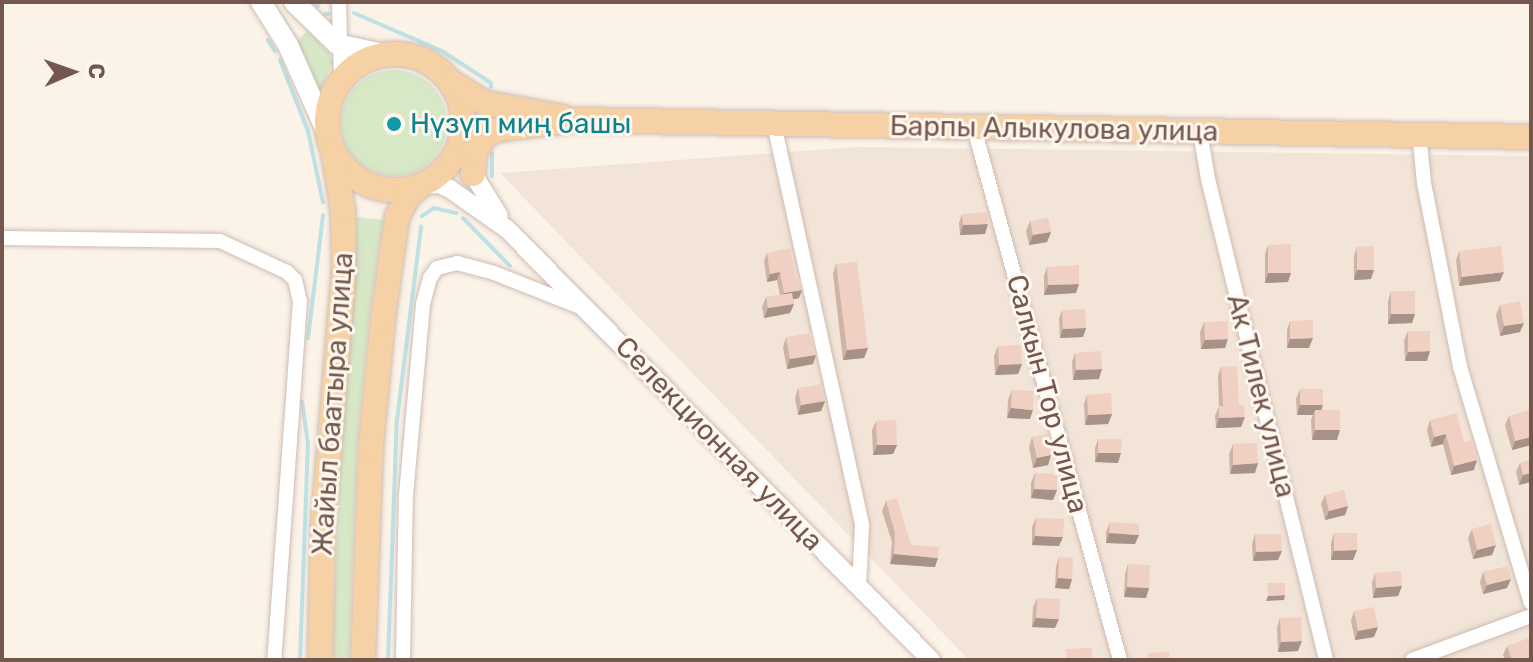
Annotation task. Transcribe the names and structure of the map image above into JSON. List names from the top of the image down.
{
  "streets": {
    "main road": ["Барпы Алыкулова улица", "Жайыл баатыра улица"],
    "street": ["Салкын Тор улица", "Ак Тилек улица", "Селекционная улица"]
  },
  "crossings": [
    ["Барпы Алыкулова улица", "Салкын Тор улица"],
    ["Барпы Алыкулова улица", "Ак Тилек улица"],
    ["Барпы Алыкулова улица", "Жайыл баатыра улица"],
    ["Барпы Алыкулова улица", "Селекционная улица"],
    ["Жайыл баатыра улица", "Селекционная улица"]
  ],
  "places": ["Нүзүп миң башы"],
  "north": "right"
}
